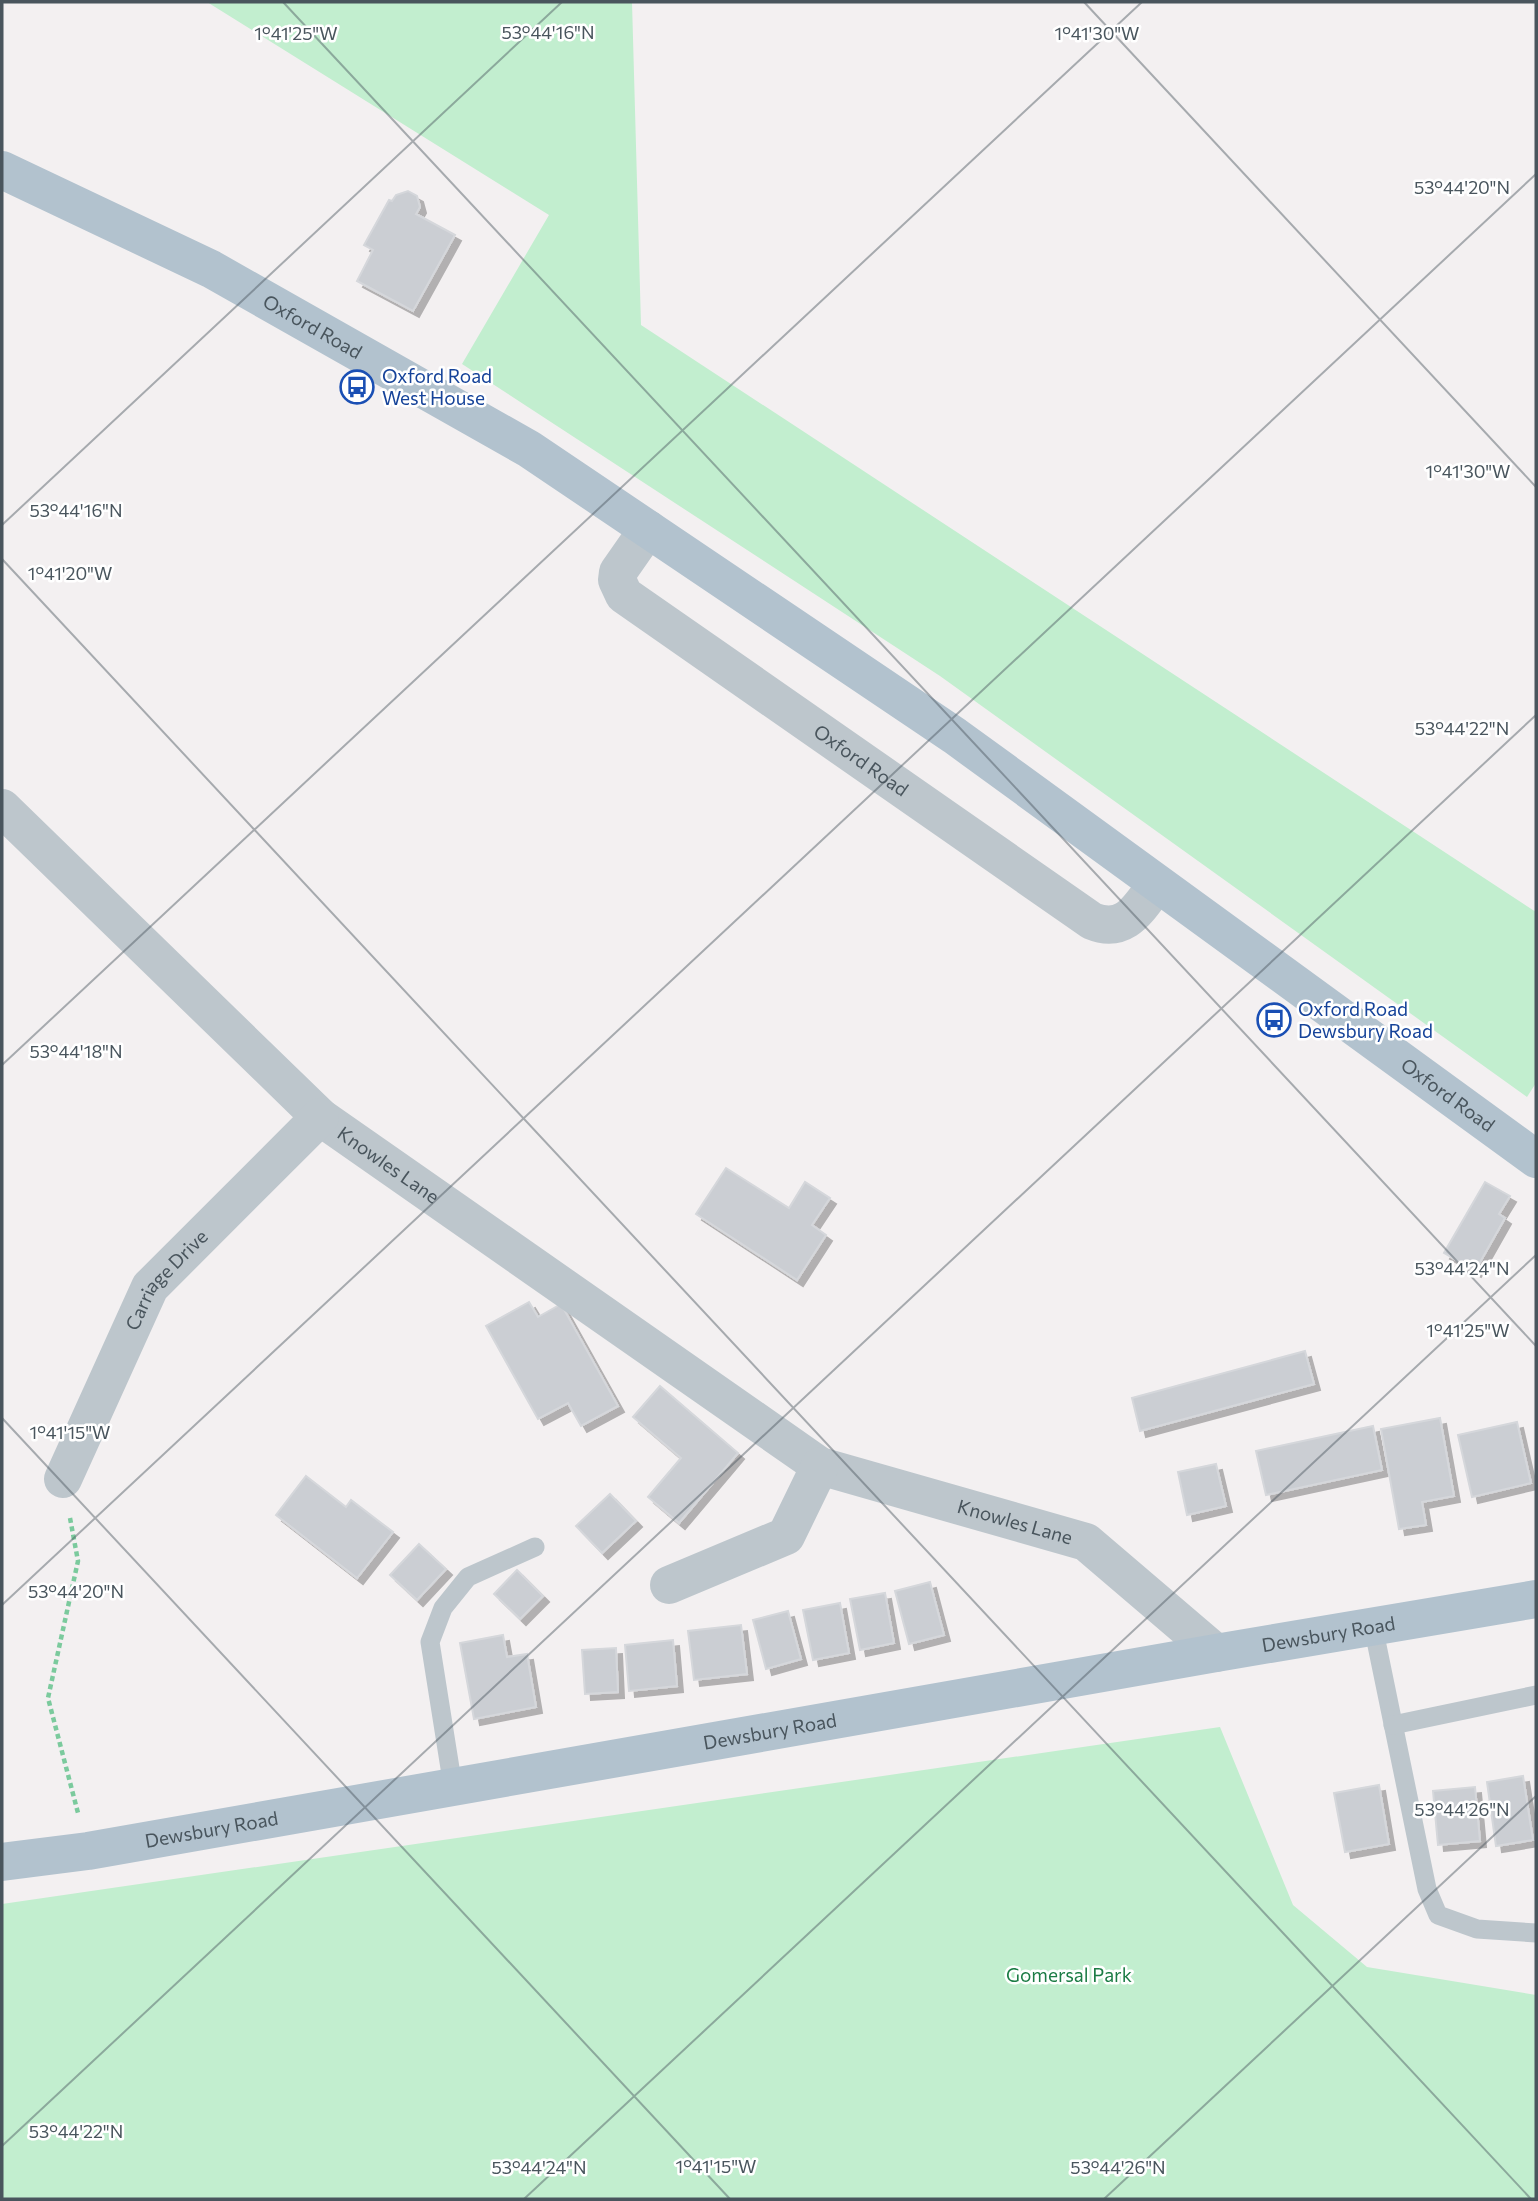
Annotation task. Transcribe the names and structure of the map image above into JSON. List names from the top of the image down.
{
  "streets": {
    "main road": ["Oxford Road", "Dewsbury Road"],
    "street": ["Knowles Lane", "Carriage Drive"]
  },
  "crossings": [
    ["Knowles Lane", "Carriage Drive"],
    ["Knowles Lane", "Dewsbury Road"]
  ],
  "parks": ["Gomersal Park"],
  "places": {
    "bus stop": ["Oxford Road West House", "Oxford Road Dewsbury Road"]
  },
  "coordinates": [
    "53°44'16\"N",
    "1°41'25\"W",
    "1°41'30\"W",
    "53°44'20\"N",
    "1°41'20\"W",
    "53°44'22\"N",
    "53°44'18\"N",
    "53°44'24\"N",
    "1°41'15\"W",
    "53°44'26\"N"
  ]
}
